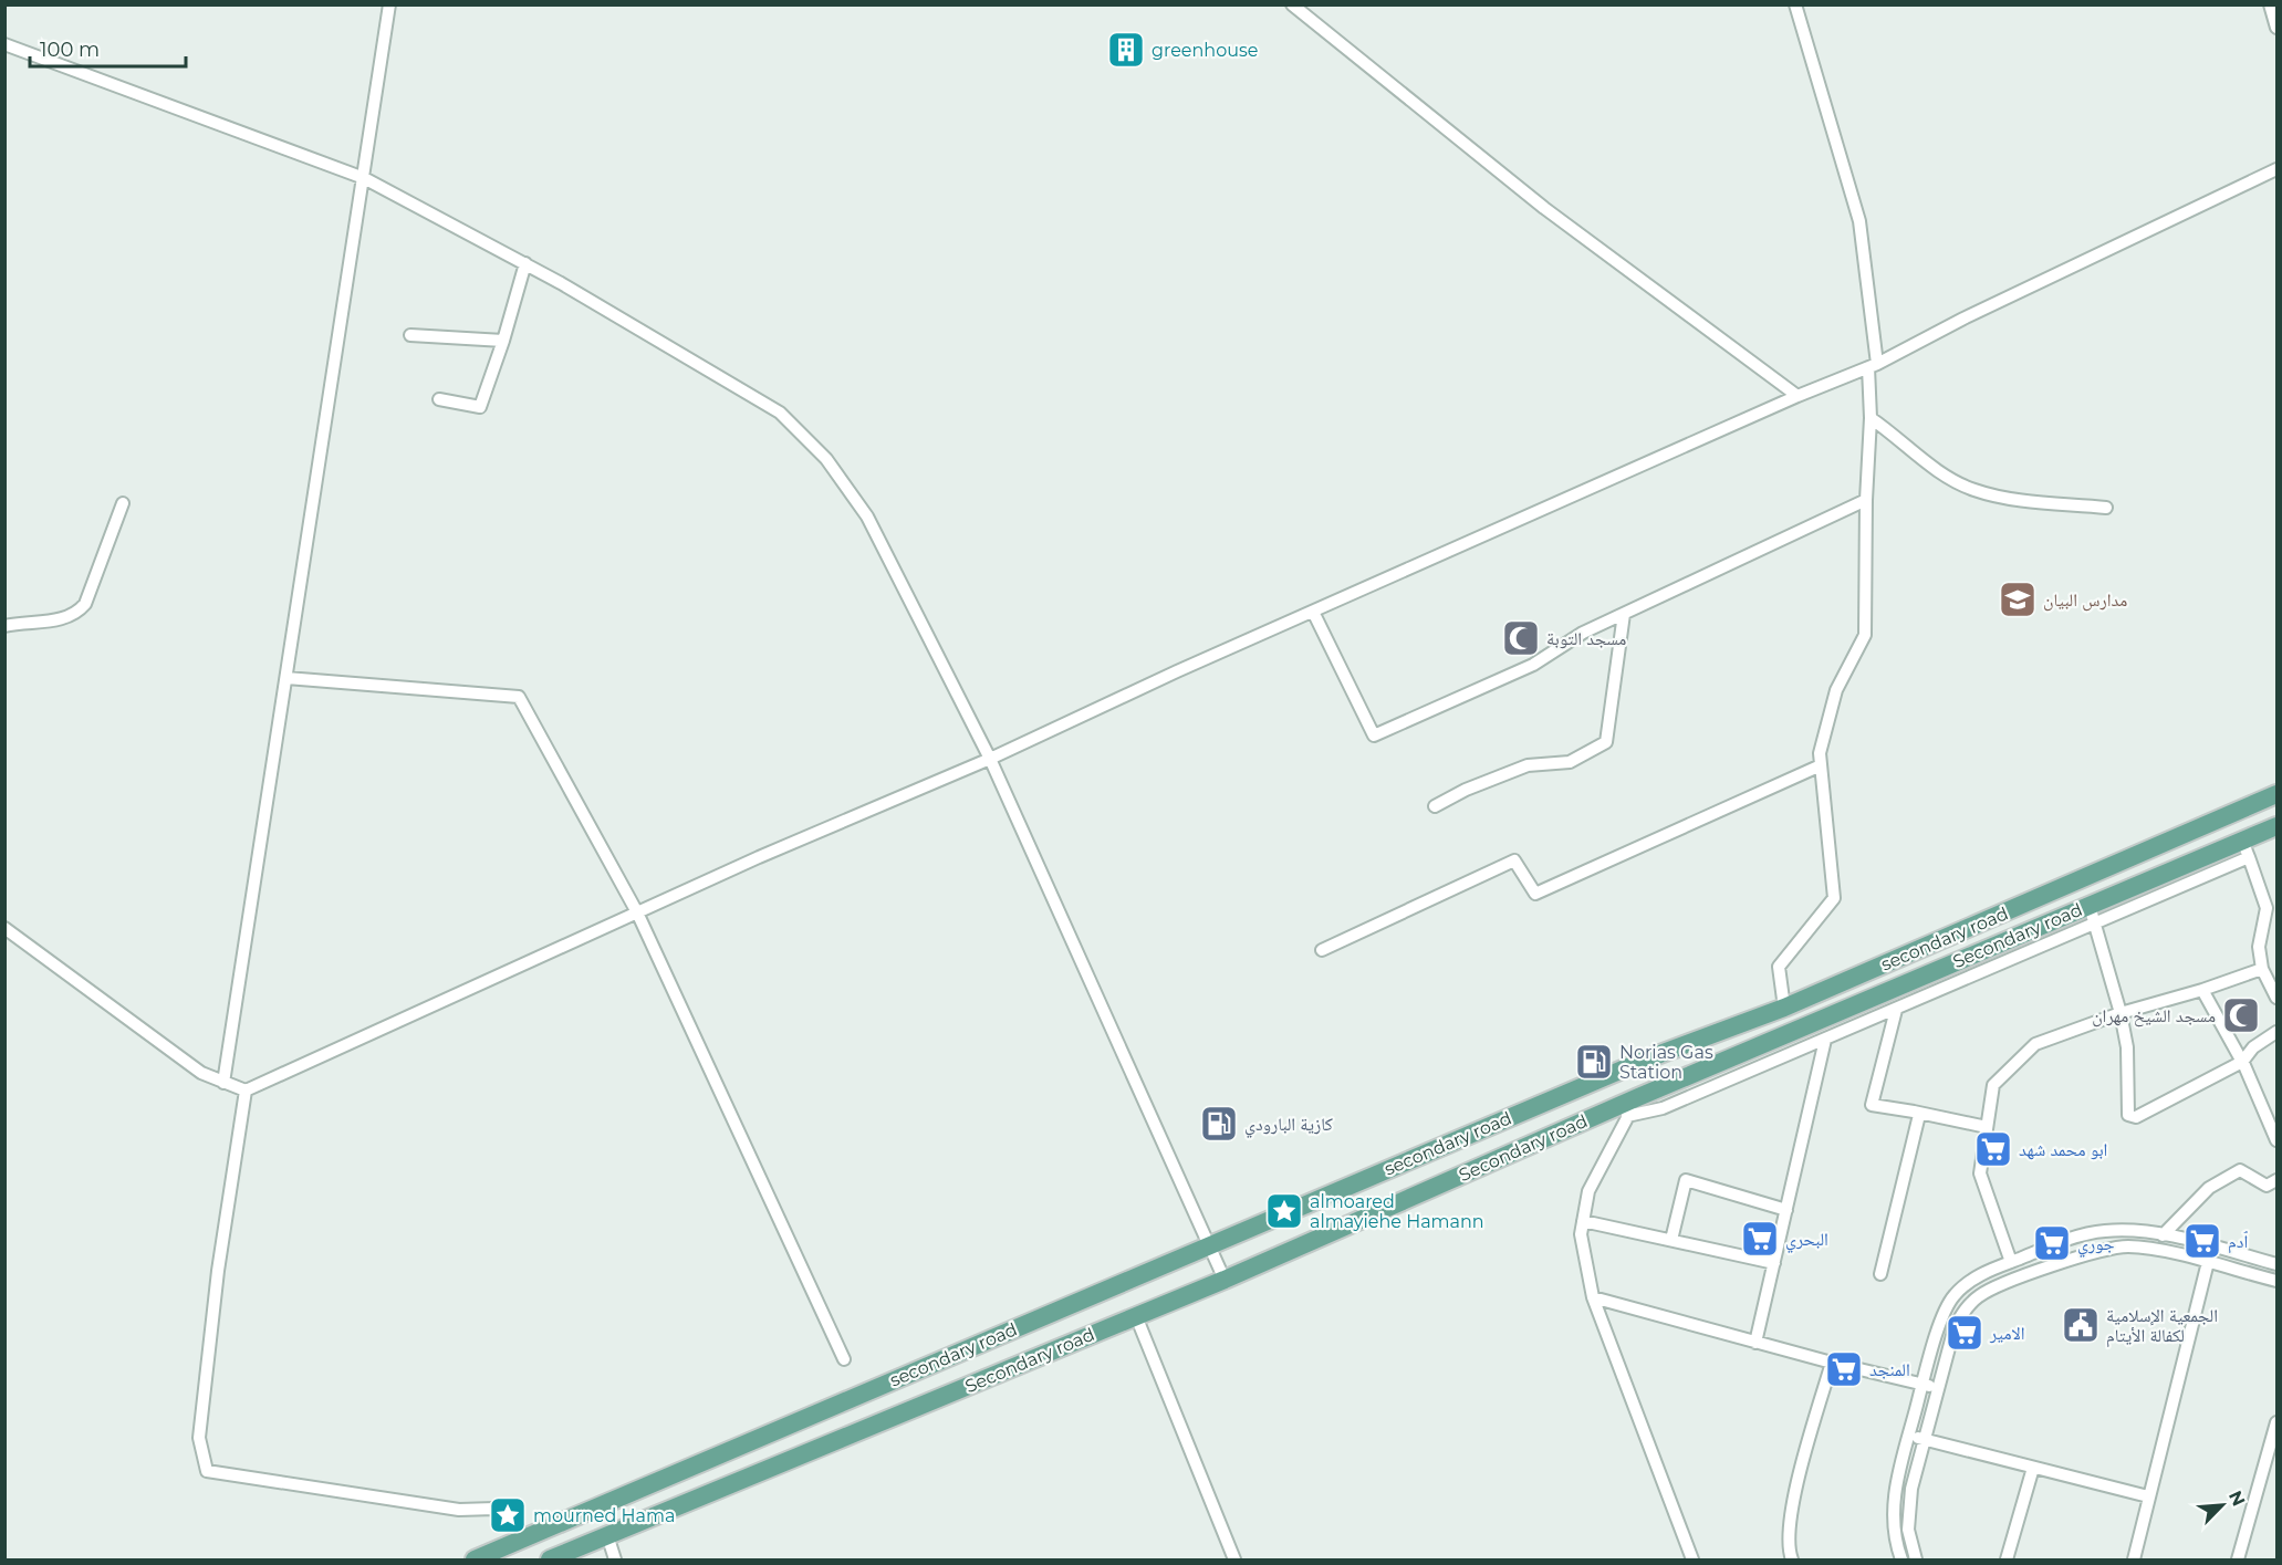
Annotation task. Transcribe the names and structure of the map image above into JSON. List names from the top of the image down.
{
  "streets": {
    "main road": ["Secondary road", "secondary road"]
  },
  "places": {
    "building": ["greenhouse"],
    "school or university": ["مدارس البيان"],
    "mosque": ["مسجد التوبة", "مسجد الشيخ مهران"],
    "fuel station": ["Norias Gas Station", "كازية البارودي"],
    "supermarket": [
      "ابو محمد شهد",
      "البحري",
      "ٱدم",
      "جوري",
      "الامير",
      "المنجد"
    ],
    "place": ["almoared almayiehe Hamann", "mourned Hama"],
    "public building": ["الجمعية الإسلامية لكفالة الأيتام"]
  },
  "scale_bar": "100 m",
  "north": "top right"
}
